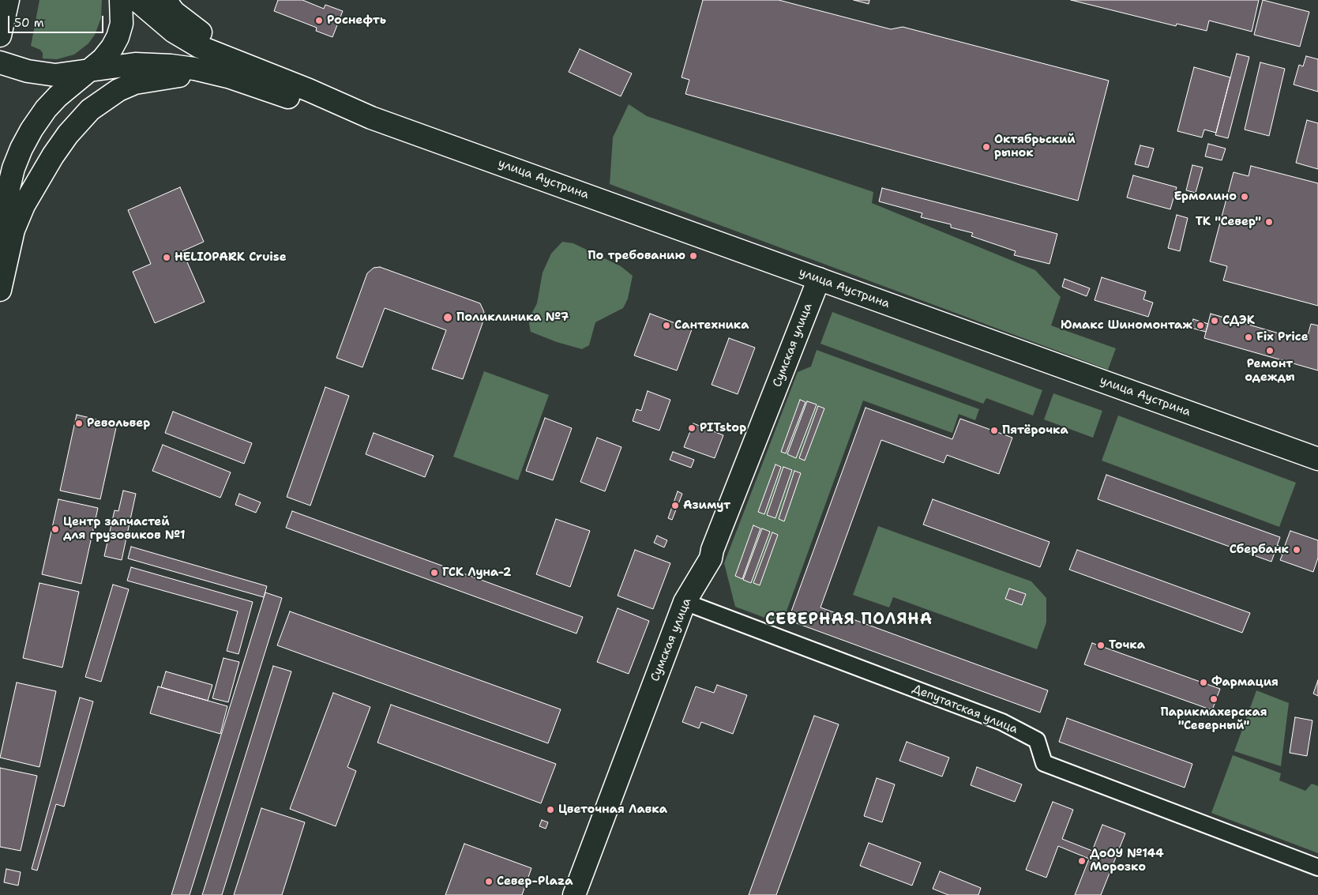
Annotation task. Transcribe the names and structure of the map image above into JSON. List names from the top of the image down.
{
  "streets": {
    "main road": ["улица Аустрина", "Сумская улица"],
    "street": ["Депутатская улица"]
  },
  "crossings": [
    ["улица Аустрина", "Сумская улица"],
    ["Сумская улица", "Депутатская улица"]
  ],
  "districts": ["СЕВЕРНАЯ ПОЛЯНА"],
  "places": [
    "Роснефть",
    "Октябрьский рынок",
    "Ермолино",
    "ТК \"Север\"",
    "По требованию",
    "HELIOPARK Cruise",
    "Поликлиника №7",
    "СДЭК",
    "Сантехника",
    "Юмакс Шиномонтаж",
    "Fix Price",
    "Ремонт одежды",
    "Револьвер",
    "PITstop",
    "Пятёрочка",
    "Азимут",
    "Центр запчастей для грузовиков №1",
    "Сбербанк",
    "ГСК Луна-2",
    "Точка",
    "Фармация",
    "Парикмахерская \"Северный\"",
    "Цветочная Лавка",
    "ДоОУ №144 Морозко",
    "Север-Plaza"
  ],
  "scale_bar": "50 m"
}
